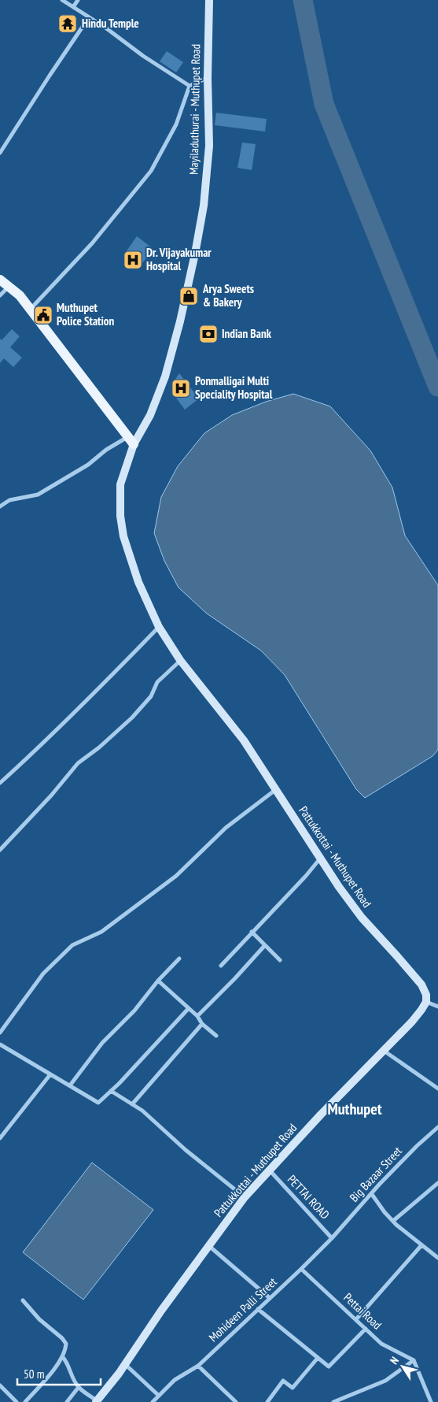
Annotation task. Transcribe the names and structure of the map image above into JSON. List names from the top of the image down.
{
  "streets": {
    "main road": ["Mayiladuthurai - Muthupet Road", "Pattukkottai - Muthupet Road"],
    "street": [
      "Big Bazaar Street",
      "PETTAI ROAD",
      "Mohideen Palli Street",
      "Pettai Road"
    ]
  },
  "crossings": [
    ["Mayiladuthurai - Muthupet Road", "Pattukkottai - Muthupet Road"],
    ["Pattukkottai - Muthupet Road", "PETTAI ROAD"],
    ["Big Bazaar Street", "PETTAI ROAD"],
    ["Mohideen Palli Street", "Pettai Road"]
  ],
  "districts": ["Muthupet"],
  "places": {
    "temple": ["Hindu Temple"],
    "hospital": ["Dr. Vijayakumar Hospital", "Ponmalligai Multi Speciality Hospital"],
    "shop": ["Arya Sweets & Bakery"],
    "public building": ["Muthupet Police Station"],
    "bank": ["Indian Bank"]
  },
  "scale_bar": "50 m",
  "north": "top left"
}
